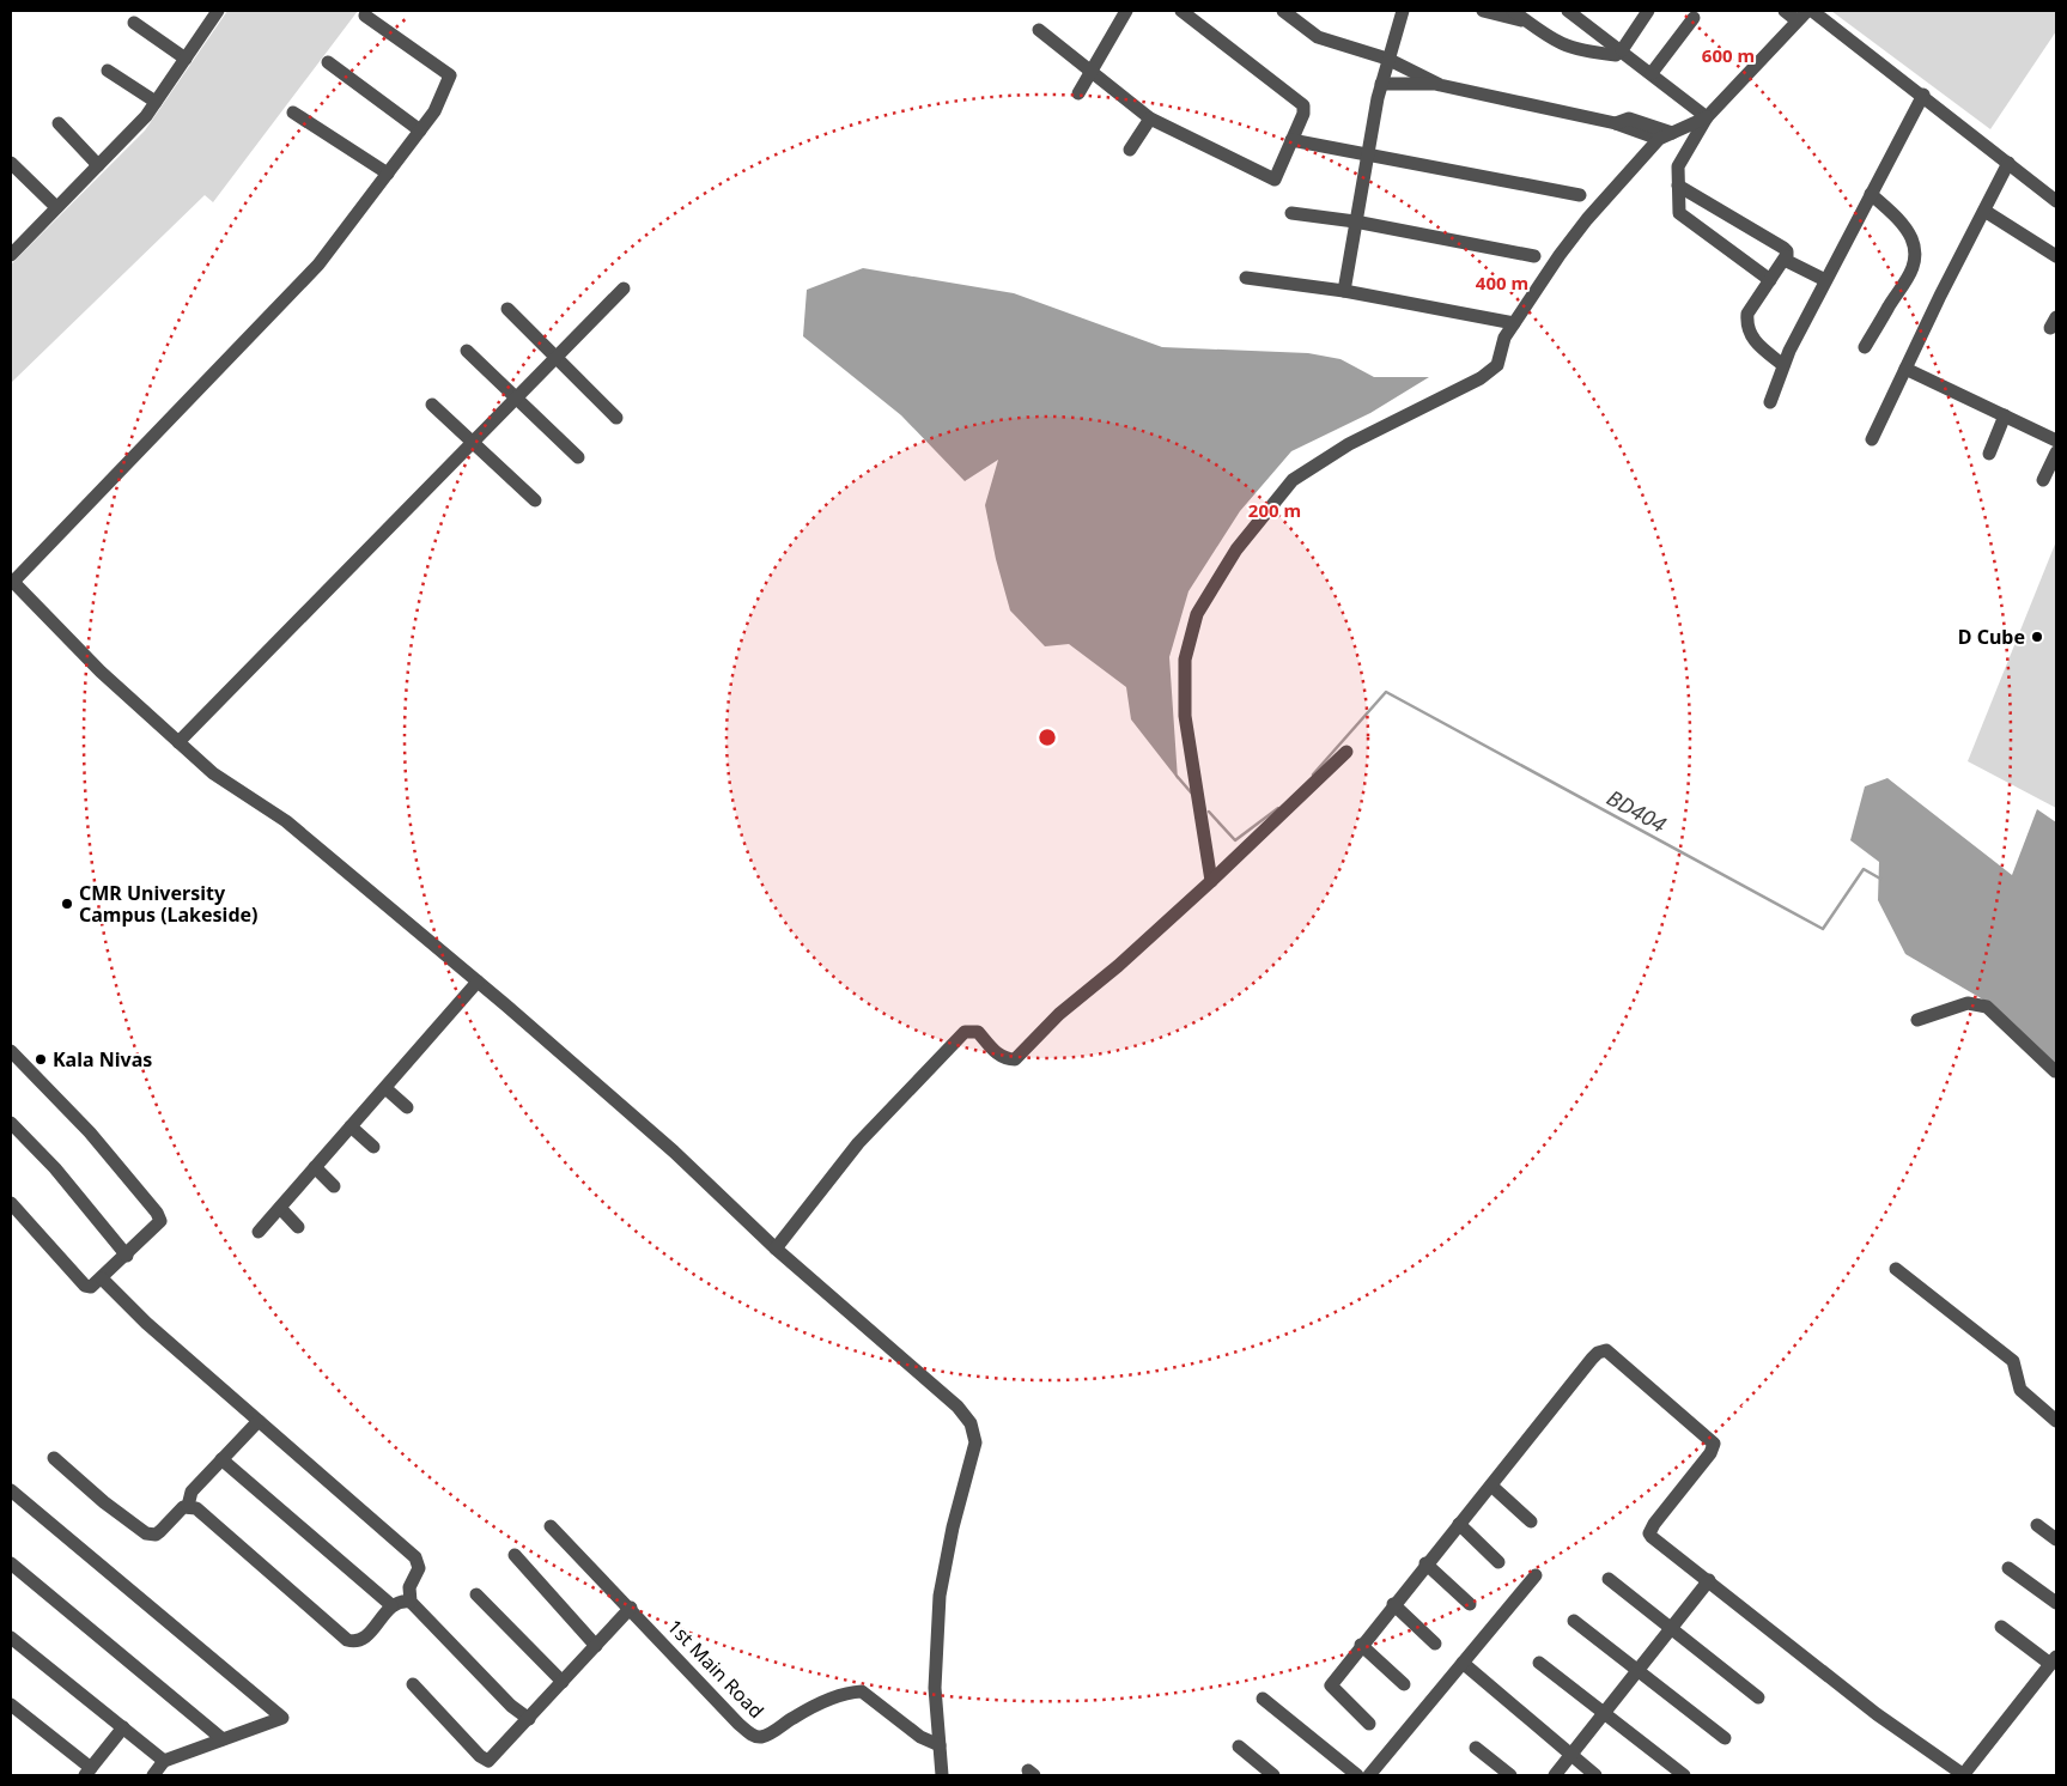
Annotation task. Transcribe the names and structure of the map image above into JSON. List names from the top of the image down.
{
  "streets": {
    "street": ["1st Main Road"]
  },
  "water": ["BD404"],
  "places": ["D Cube", "CMR University Campus (Lakeside)", "Kala Nivas"],
  "rings": ["600 m", "400 m", "200 m"]
}
